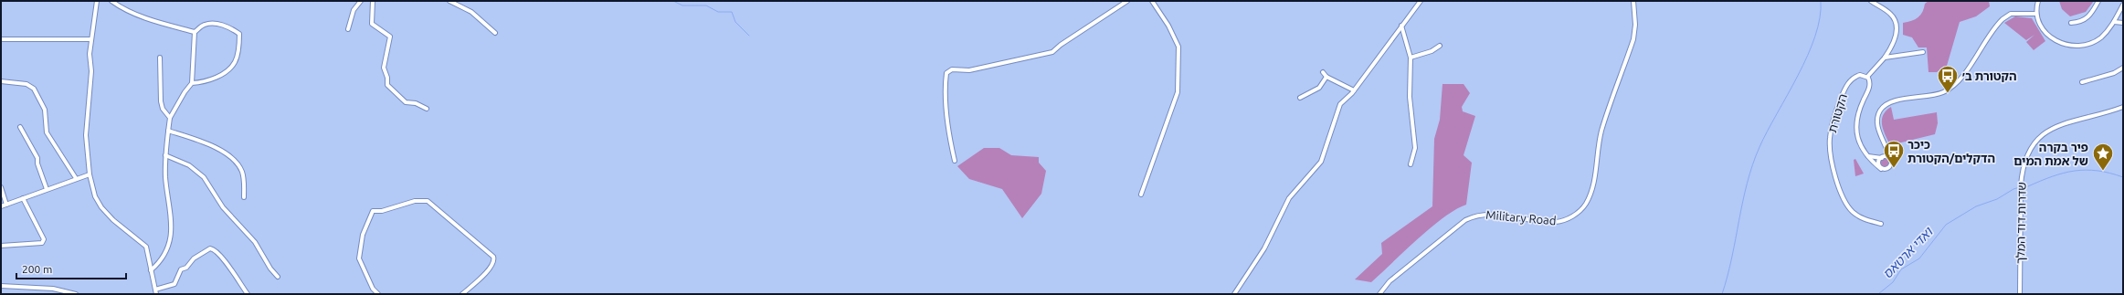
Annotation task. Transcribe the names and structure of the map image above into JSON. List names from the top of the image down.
{
  "streets": {
    "street": ["הקטורת", "Military Road", "שדרות דוד המלך"]
  },
  "water": ["ואדי ארטאס"],
  "places": {
    "bus stop": ["הקטורת ב׳", "כיכר הדקלים/הקטורת"],
    "place": ["פיר בקרה של אמת המים"]
  },
  "scale_bar": "200 m"
}
